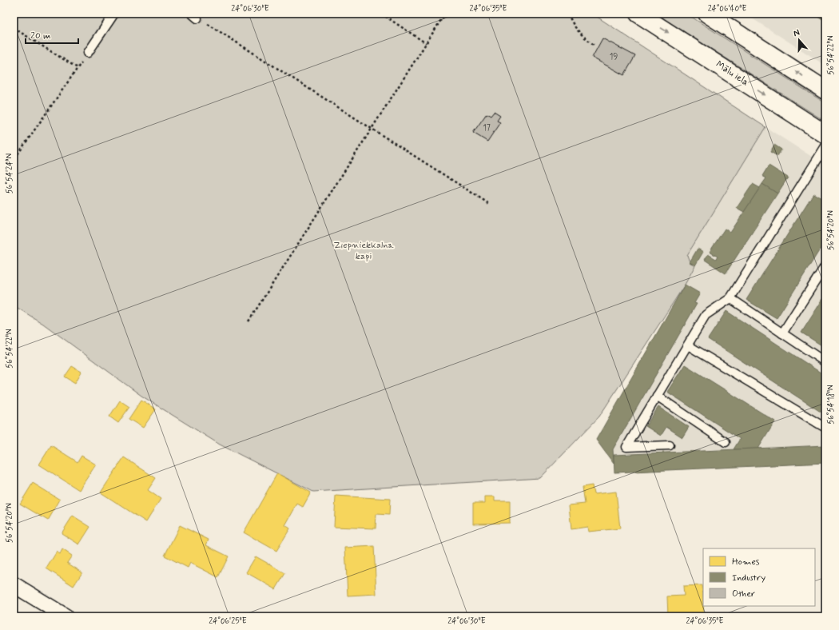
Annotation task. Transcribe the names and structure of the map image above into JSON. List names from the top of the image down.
{
  "streets": {
    "street": ["Mālu iela"]
  },
  "parks": ["Ziepniekkalna kapi"],
  "house_numbers": ["19", "17"],
  "legend": ["Homes", "Industry", "Other"],
  "scale_bar": "20 m",
  "north": "top",
  "coordinates": [
    "24°06'30\"E",
    "24°06'35\"E",
    "24°06'40\"E",
    "56°54'22\"N",
    "56°54'24\"N",
    "56°54'20\"N",
    "56°54'18\"N",
    "24°06'25\"E"
  ]
}
